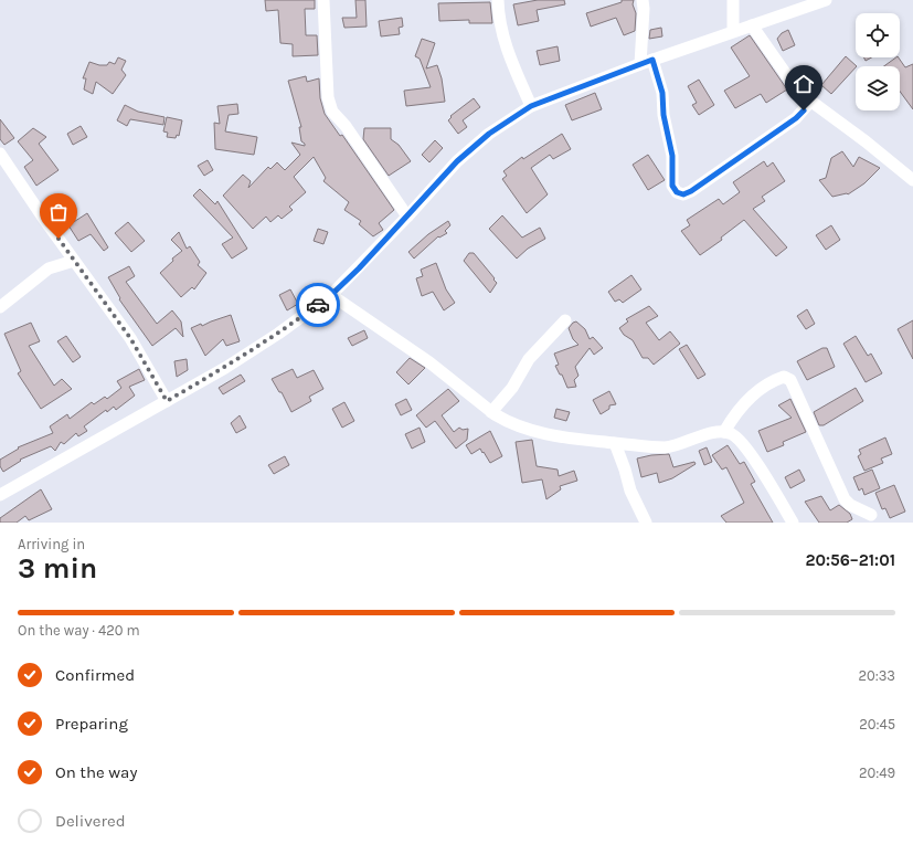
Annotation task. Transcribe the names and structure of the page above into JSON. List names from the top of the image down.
{
  "page": {
    "heading": ["3 min", "Arriving in", "20:56–21:01"],
    "bar": "On the way · 420 m",
    "list": [
      ["Confirmed", "20:33"],
      ["Preparing", "20:45"],
      ["On the way", "20:49"],
      "Delivered"
    ]
  }
}
